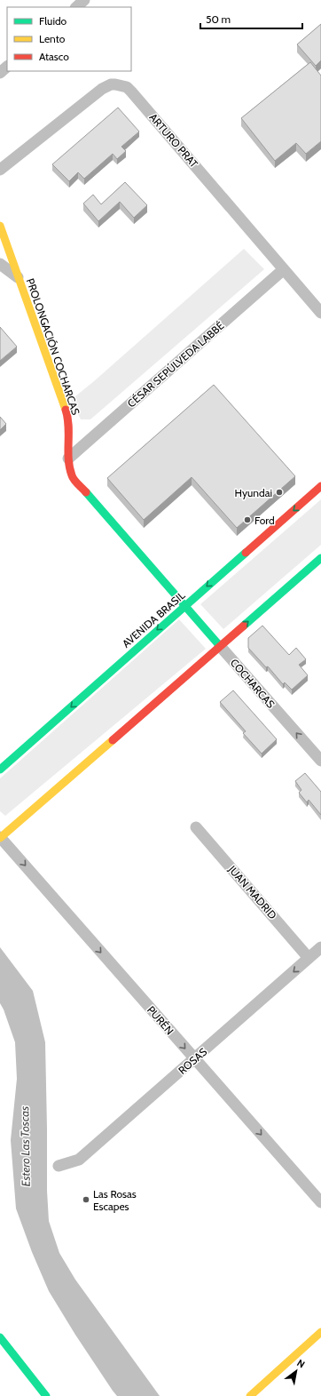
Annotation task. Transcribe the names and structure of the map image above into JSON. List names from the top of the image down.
{
  "streets": {
    "main road": ["PROLONGACIÓN COCHARCAS", "AVENIDA BRASIL", "COCHARCAS"],
    "street": [
      "ARTURO PRAT",
      "CÉSAR SEPÚLVEDA LABBÉ",
      "JUAN MADRID",
      "PURÉN",
      "ROSAS"
    ]
  },
  "crossings": [
    ["ARTURO PRAT", "CÉSAR SEPÚLVEDA LABBÉ"],
    ["PROLONGACIÓN COCHARCAS", "CÉSAR SEPÚLVEDA LABBÉ"],
    ["PROLONGACIÓN COCHARCAS", "AVENIDA BRASIL"],
    ["PROLONGACIÓN COCHARCAS", "COCHARCAS"],
    ["AVENIDA BRASIL", "COCHARCAS"],
    ["JUAN MADRID", "ROSAS"],
    ["PURÉN", "ROSAS"]
  ],
  "one_way": ["COCHARCAS", "PURÉN", "ROSAS"],
  "water": ["Estero Las Toscas"],
  "places": ["Hyundai", "Ford", "Las Rosas Escapes"],
  "legend": ["Fluido", "Lento", "Atasco"],
  "scale_bar": "50 m",
  "north": "top right"
}
